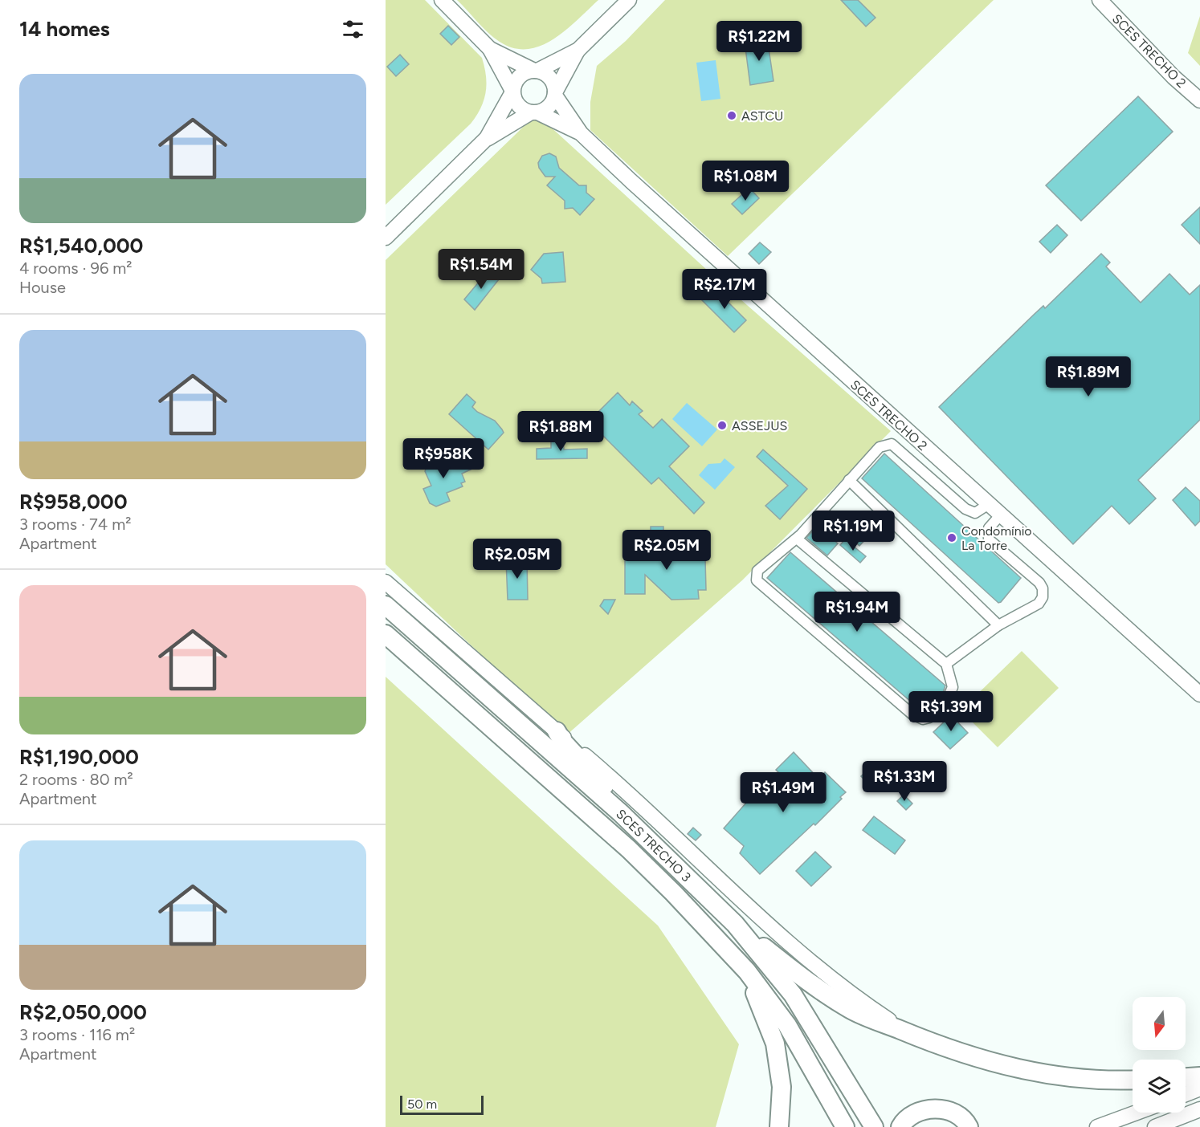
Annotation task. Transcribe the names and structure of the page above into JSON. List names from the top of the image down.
{
  "streets": {
    "highway": ["SCES TRECHO 3"],
    "street": ["SCES TRECHO 2"]
  },
  "places": ["ASTCU", "ASSEJUS", "Condomínio La Torre"],
  "scale_bar": "50 m",
  "north": "bottom",
  "page": {
    "heading": "14 homes",
    "price": [
      "R$1.22M",
      "R$1.08M",
      "R$1.54M",
      "R$2.17M",
      "R$1.89M",
      "R$1.88M",
      "R$958K",
      "R$1.19M",
      "R$2.05M",
      "R$2.05M",
      "R$1.94M",
      "R$1.39M",
      "R$1.33M",
      "R$1.49M"
    ],
    "list": [
      {
        "name": "R$1,540,000",
        "note": "4 rooms · 96 m² · House"
      },
      {
        "name": "R$958,000",
        "note": "3 rooms · 74 m² · Apartment"
      },
      {
        "name": "R$1,190,000",
        "note": "2 rooms · 80 m² · Apartment"
      },
      {
        "name": "R$2,050,000",
        "note": "3 rooms · 116 m² · Apartment"
      }
    ],
    "scale": "50 m"
  }
}
